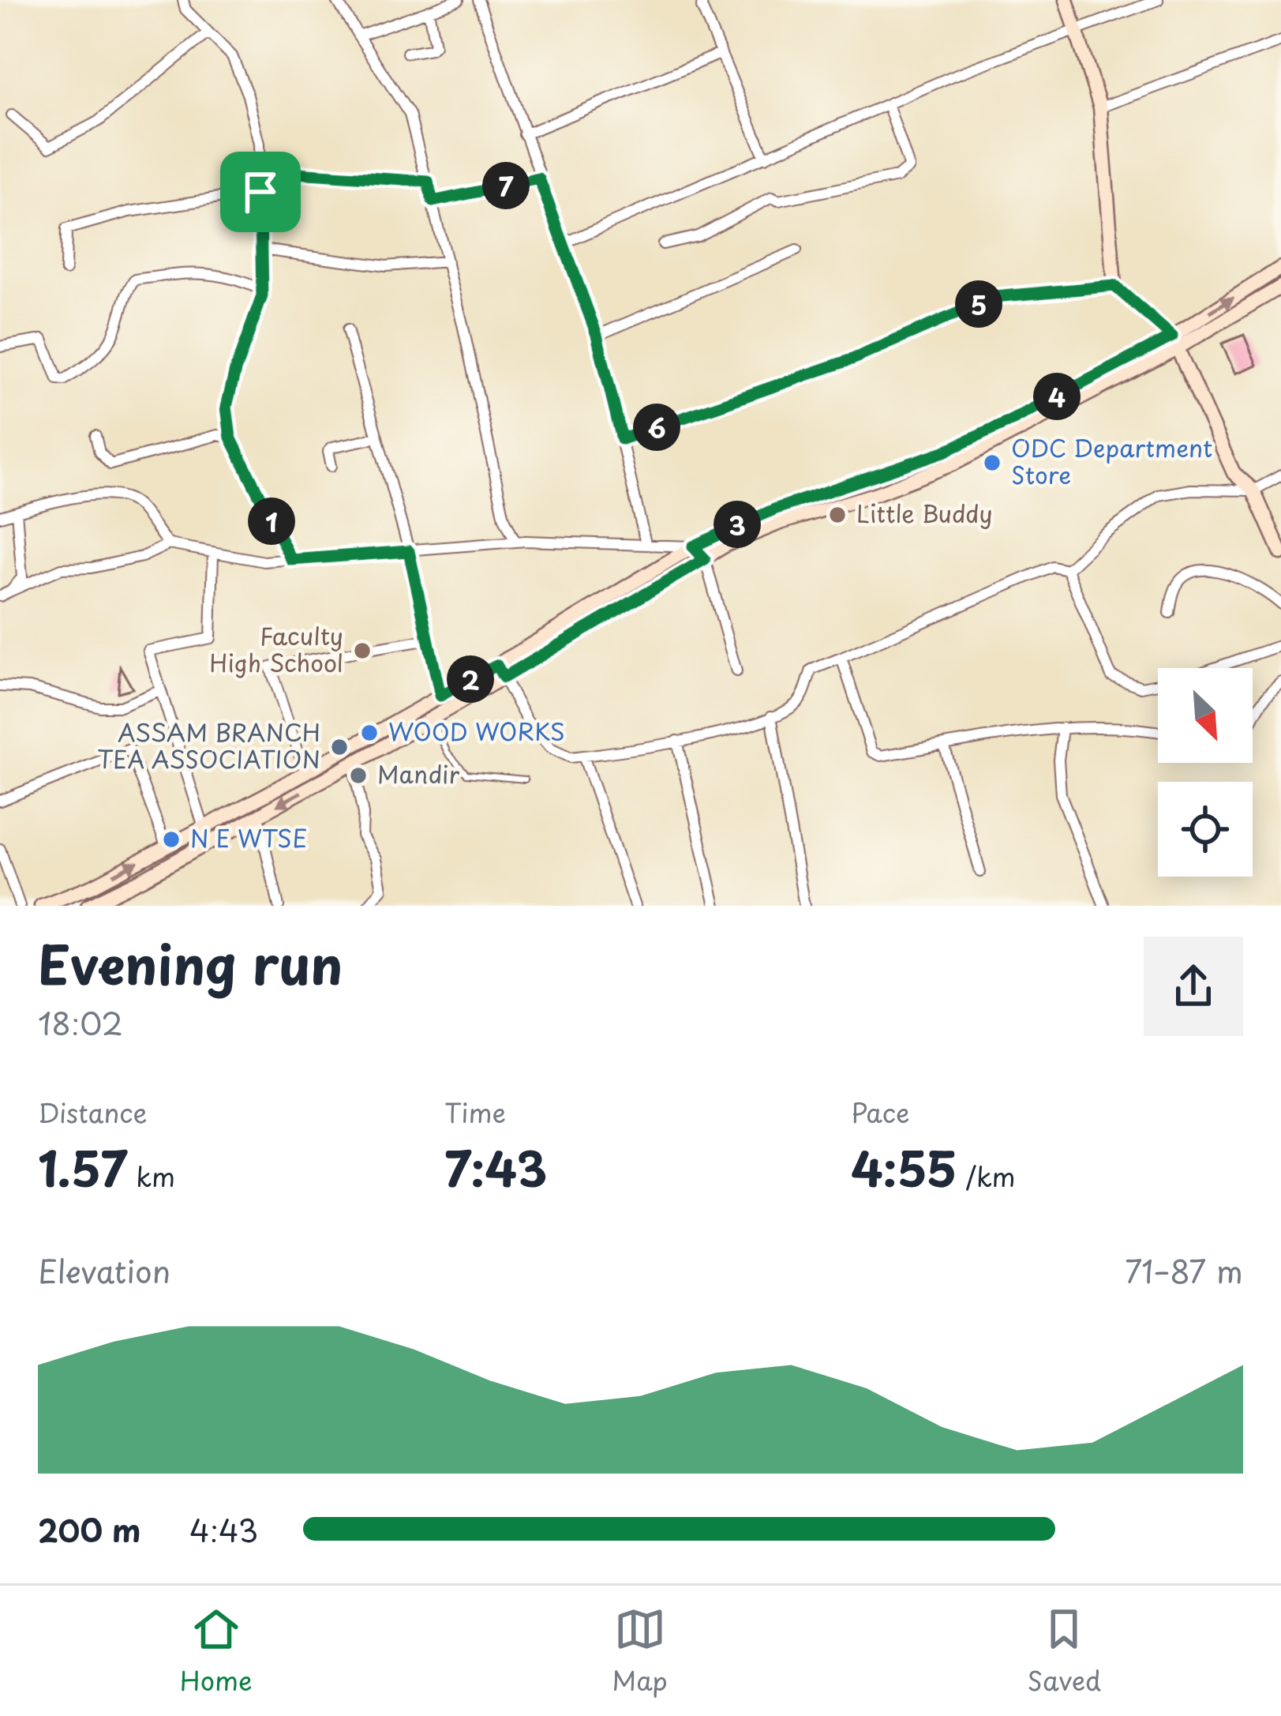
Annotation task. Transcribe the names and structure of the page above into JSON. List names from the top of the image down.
{
  "places": [
    "ODC Department Store",
    "Little Buddy",
    "Faculty High School",
    "WOOD WORKS",
    "ASSAM BRANCH TEA ASSOCIATION",
    "Mandir",
    "N E WTSE"
  ],
  "north": "bottom right",
  "page": {
    "pins": [
      "7",
      "5",
      "4",
      "6",
      "1",
      "3",
      "2"
    ],
    "heading": ["Evening run", "18:02"],
    "stats": [
      ["Distance", "1.57 km"],
      ["Time", "7:43"],
      ["Pace", "4:55 /km"]
    ],
    "chart": ["Elevation", "71–87 m"],
    "list": [
      {
        "name": "200 m",
        "note": "4:43"
      }
    ],
    "tabs": ["Home", "Map", "Saved"]
  }
}
